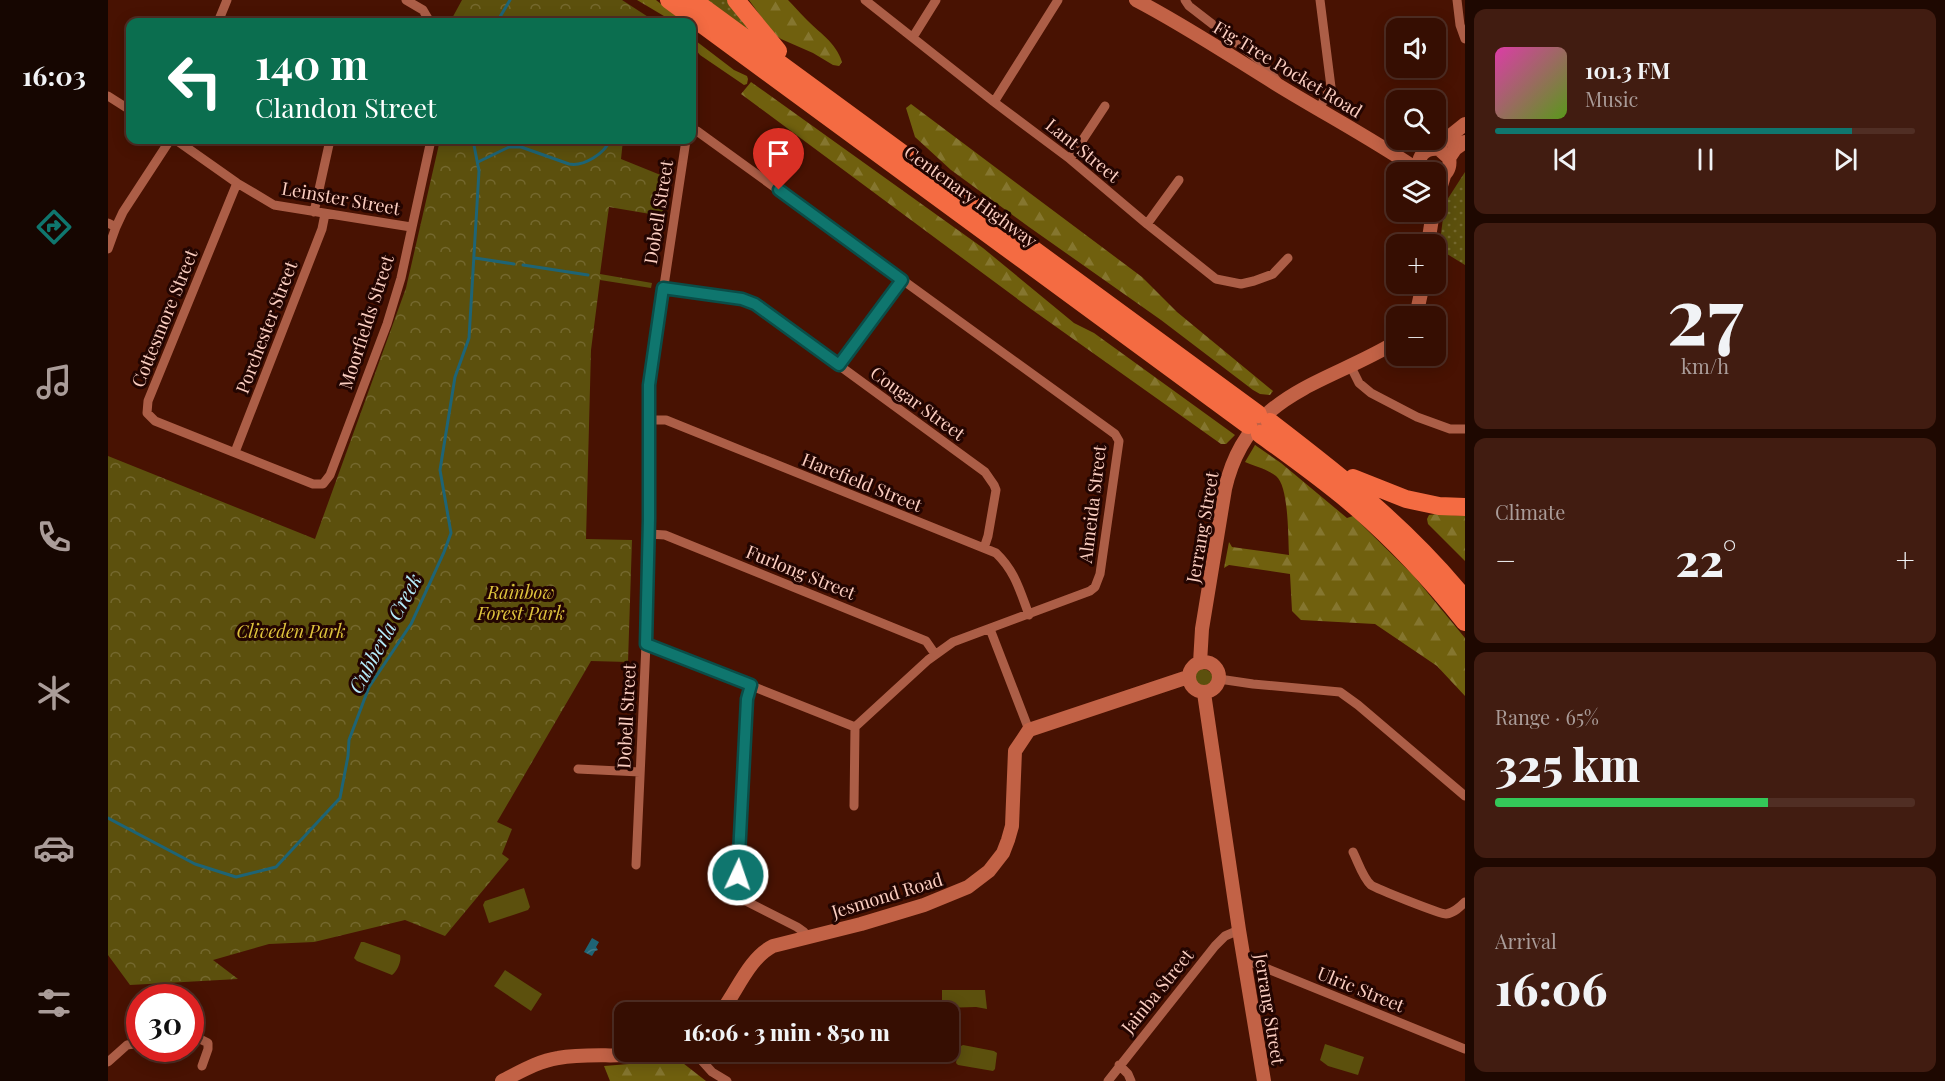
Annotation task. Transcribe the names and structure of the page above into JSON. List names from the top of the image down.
{
  "streets": {
    "highway": ["Centenary Highway"],
    "street": [
      "Fig Tree Pocket Road",
      "Lant Street",
      "Leinster Street",
      "Dobell Street",
      "Cottesmore Street",
      "Moorfields Street",
      "Porchester Street",
      "Cougar Street",
      "Harefield Street",
      "Almeida Street",
      "Jerrang Street",
      "Furlong Street",
      "Jesmond Road",
      "Ulric Street",
      "Jainba Street"
    ]
  },
  "crossings": [
    ["Leinster Street", "Cottesmore Street"],
    ["Leinster Street", "Moorfields Street"],
    ["Leinster Street", "Porchester Street"],
    ["Dobell Street", "Cougar Street"],
    ["Dobell Street", "Harefield Street"],
    ["Dobell Street", "Furlong Street"],
    ["Cottesmore Street", "Moorfields Street"],
    ["Cottesmore Street", "Porchester Street"],
    ["Cougar Street", "Harefield Street"],
    ["Harefield Street", "Almeida Street"],
    ["Almeida Street", "Furlong Street"],
    ["Jerrang Street", "Ulric Street"],
    ["Jerrang Street", "Jainba Street"]
  ],
  "water": ["Cubberla Creek"],
  "parks": ["Rainbow Forest Park", "Cliveden Park"],
  "page": {
    "tabs": "16:03",
    "map_buttons": ["+", "−"],
    "turn": ["140 m", "Clandon Street"],
    "song": ["101.3 FM", "Music"],
    "tile": [
      ["27", "km/h"],
      "Climate",
      ["Range · 65%", "325 km"],
      ["Arrival", "16:06"]
    ],
    "heat": ["−", "22°", "+"],
    "limit": "30",
    "trip": "16:06 · 3 min · 850 m"
  }
}
